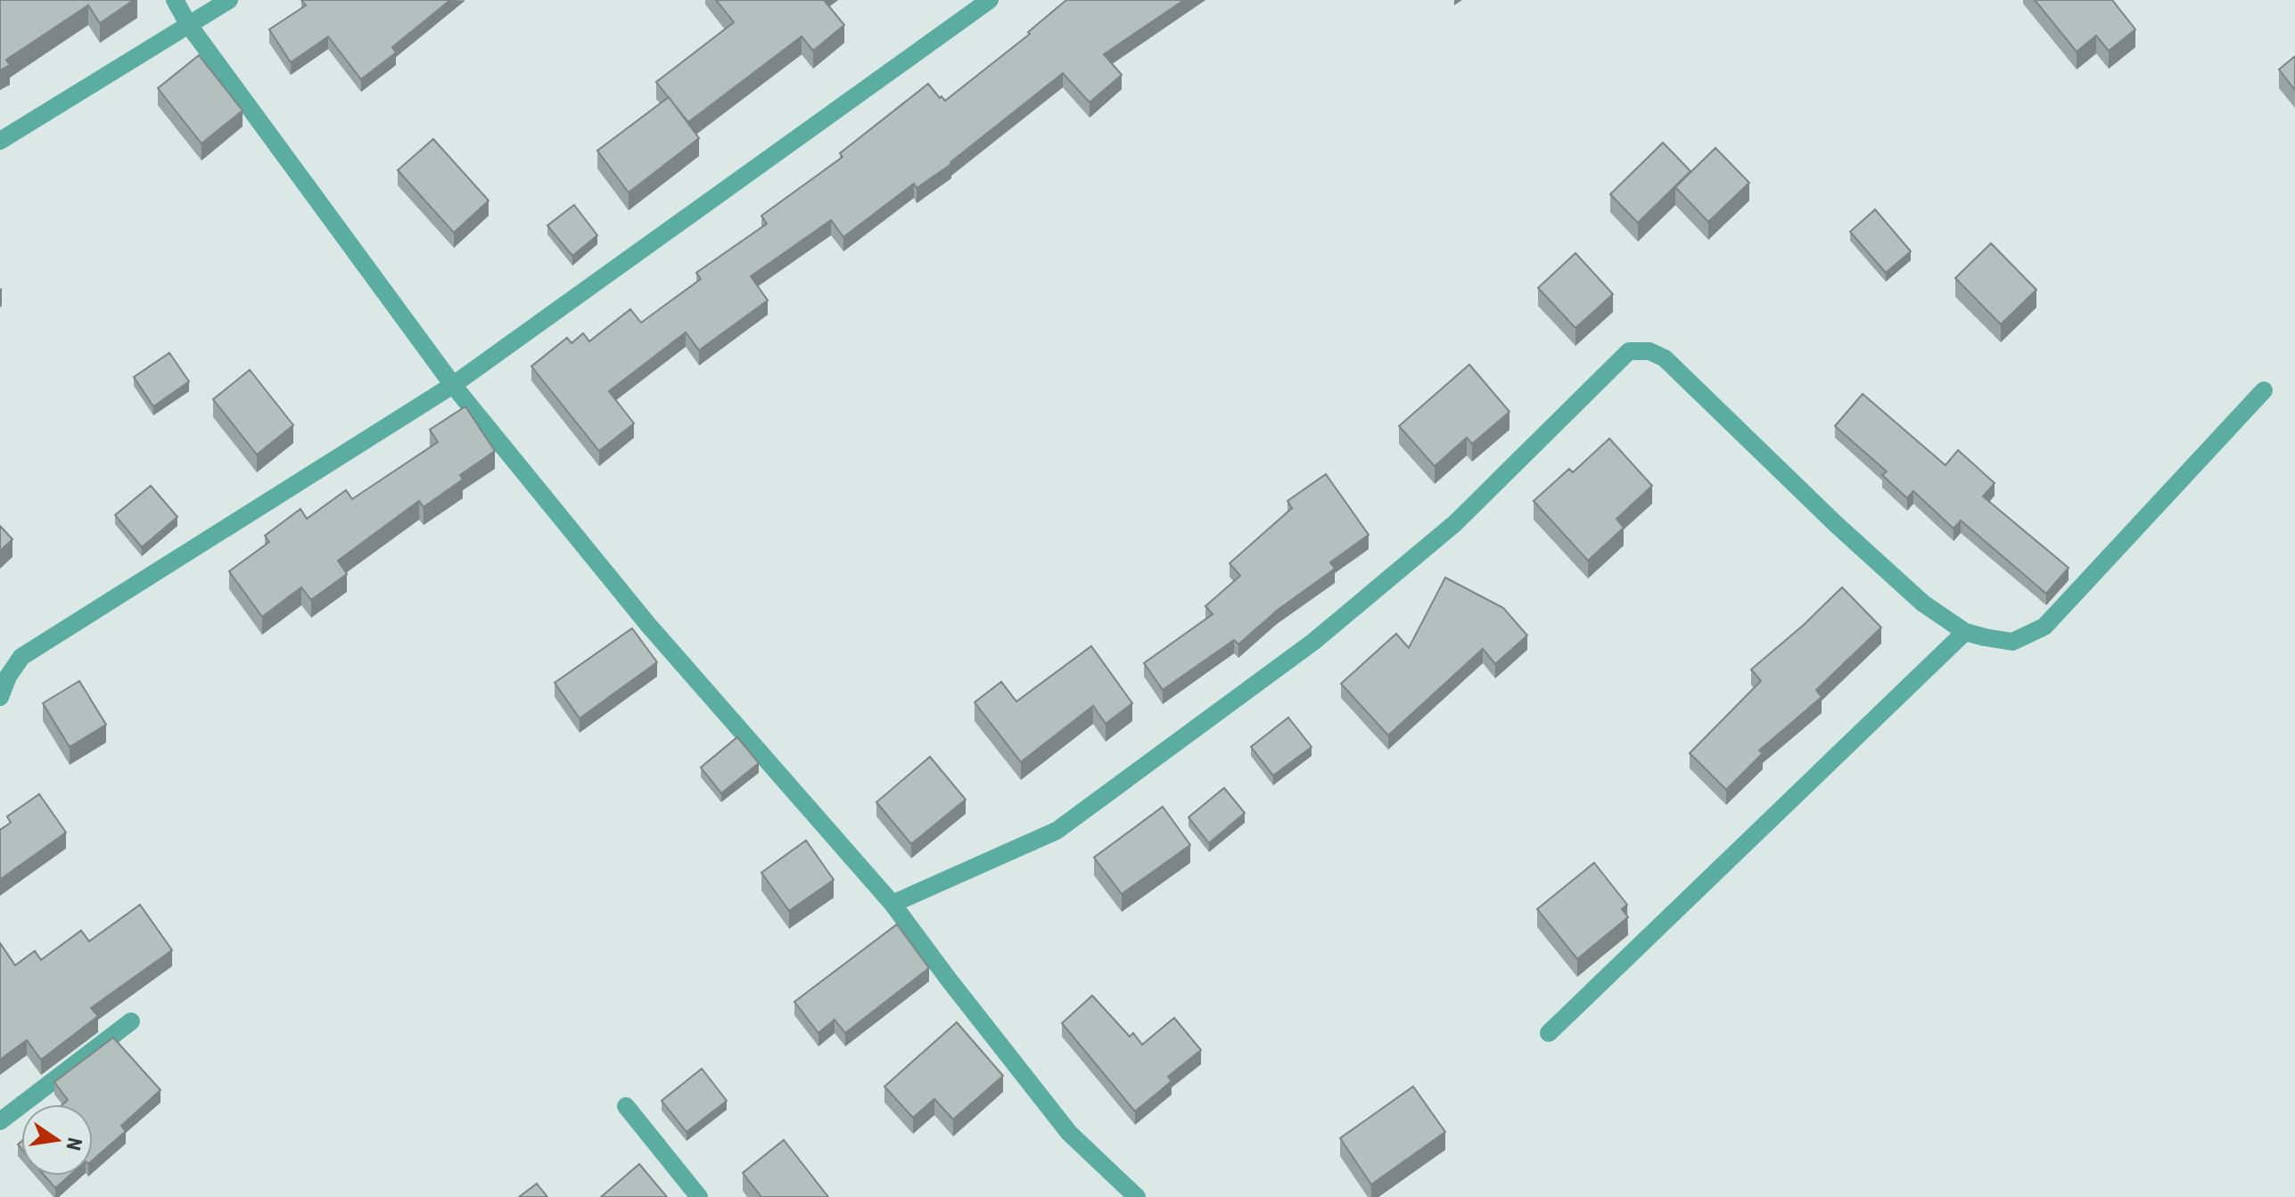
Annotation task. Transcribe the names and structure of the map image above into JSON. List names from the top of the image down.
{
  "north": "right"
}
